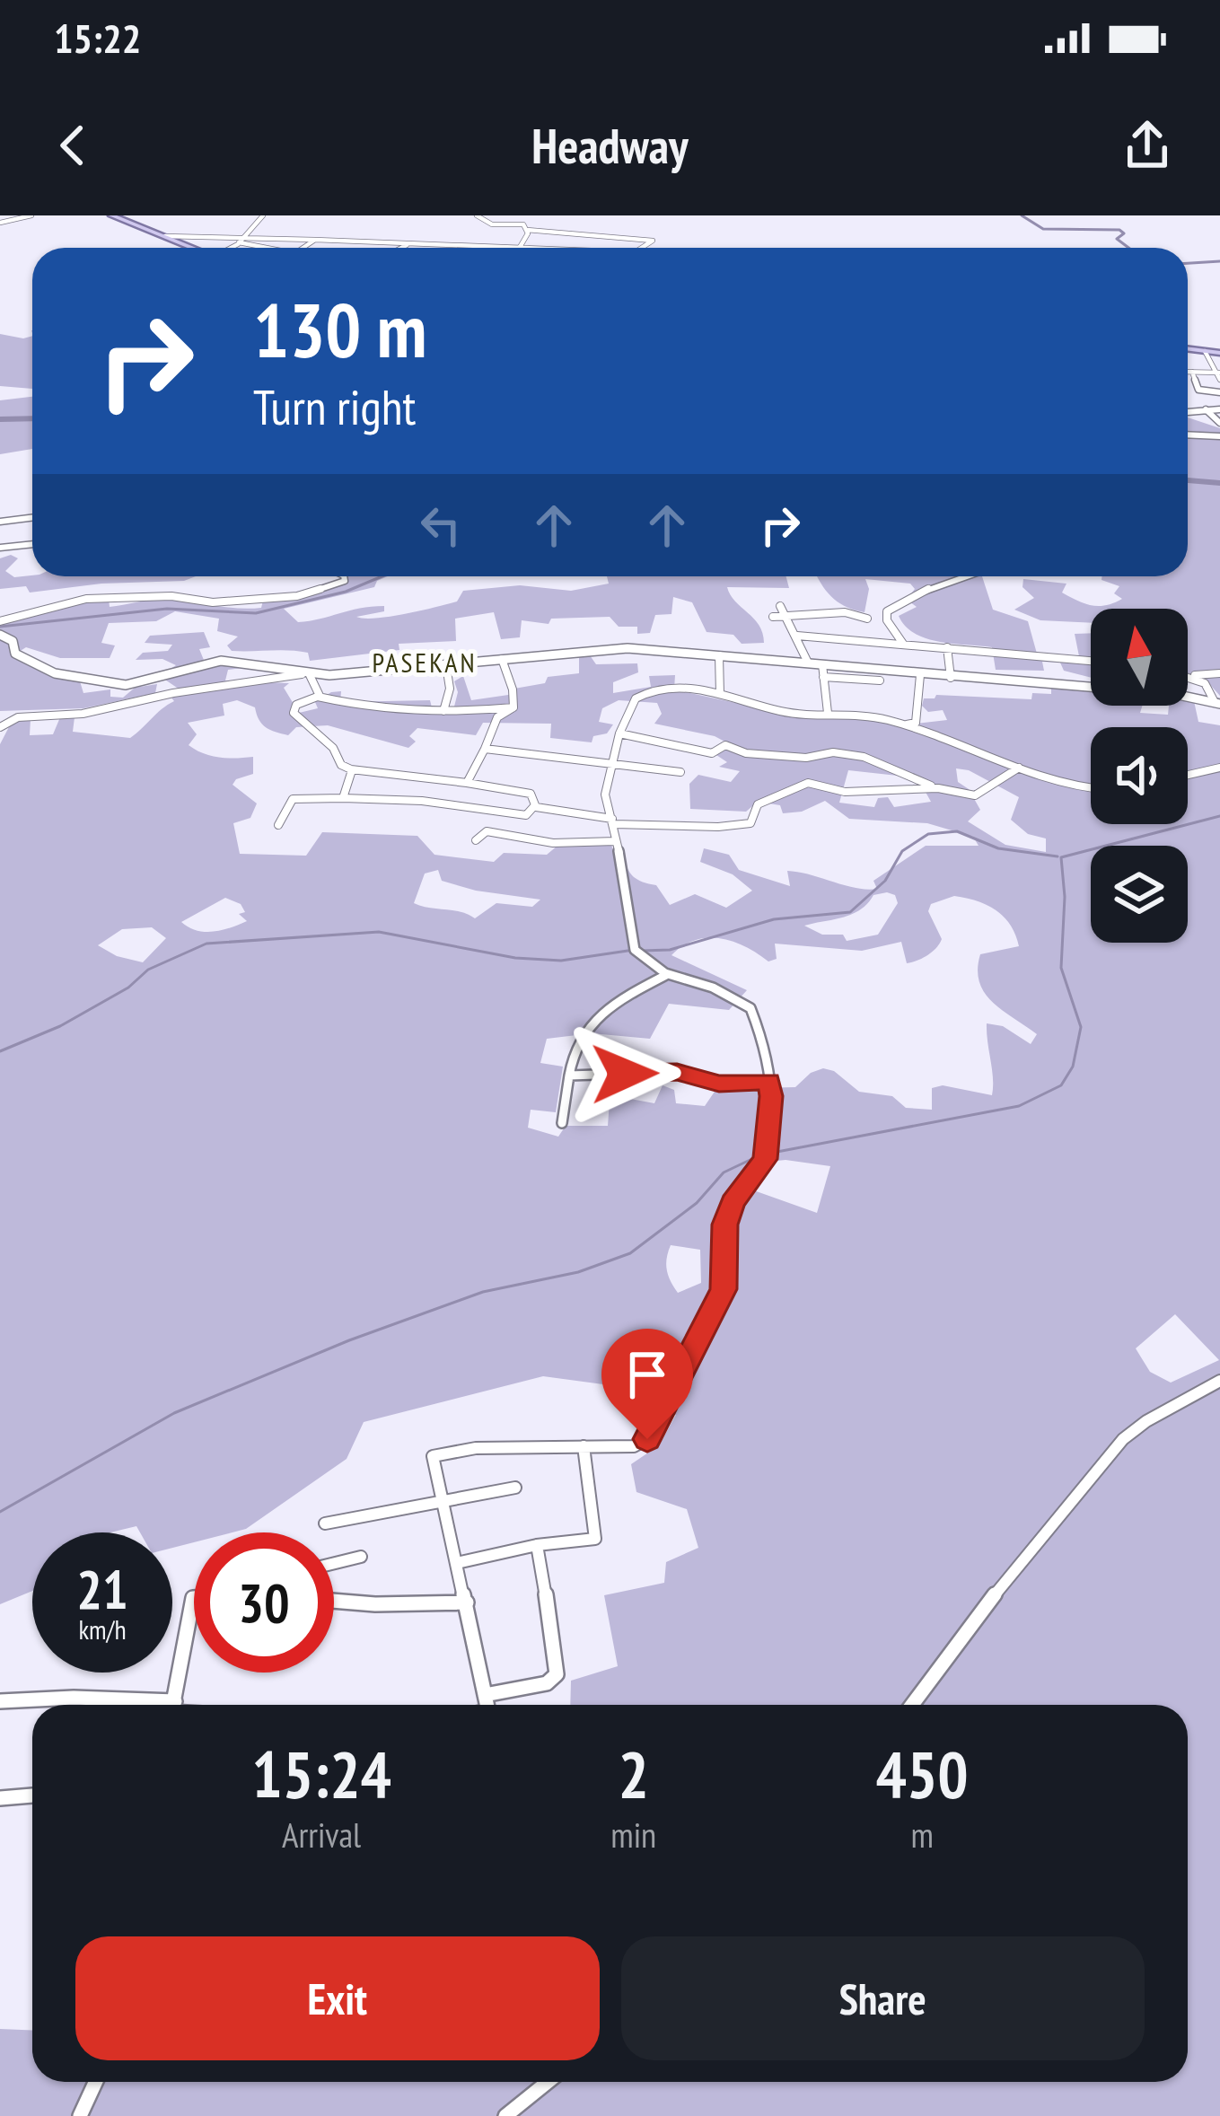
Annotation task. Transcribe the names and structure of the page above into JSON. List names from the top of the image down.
{
  "districts": ["PASEKAN"],
  "north": "top",
  "page": {
    "status": "15:22",
    "header": "Headway",
    "turn": ["130 m", "Turn right"],
    "speed": "21 km/h",
    "limit": "30",
    "eta": [
      "15:24",
      "Arrival",
      "2",
      "min",
      "450",
      "m"
    ],
    "buttons": ["Exit", "Share"]
  }
}
